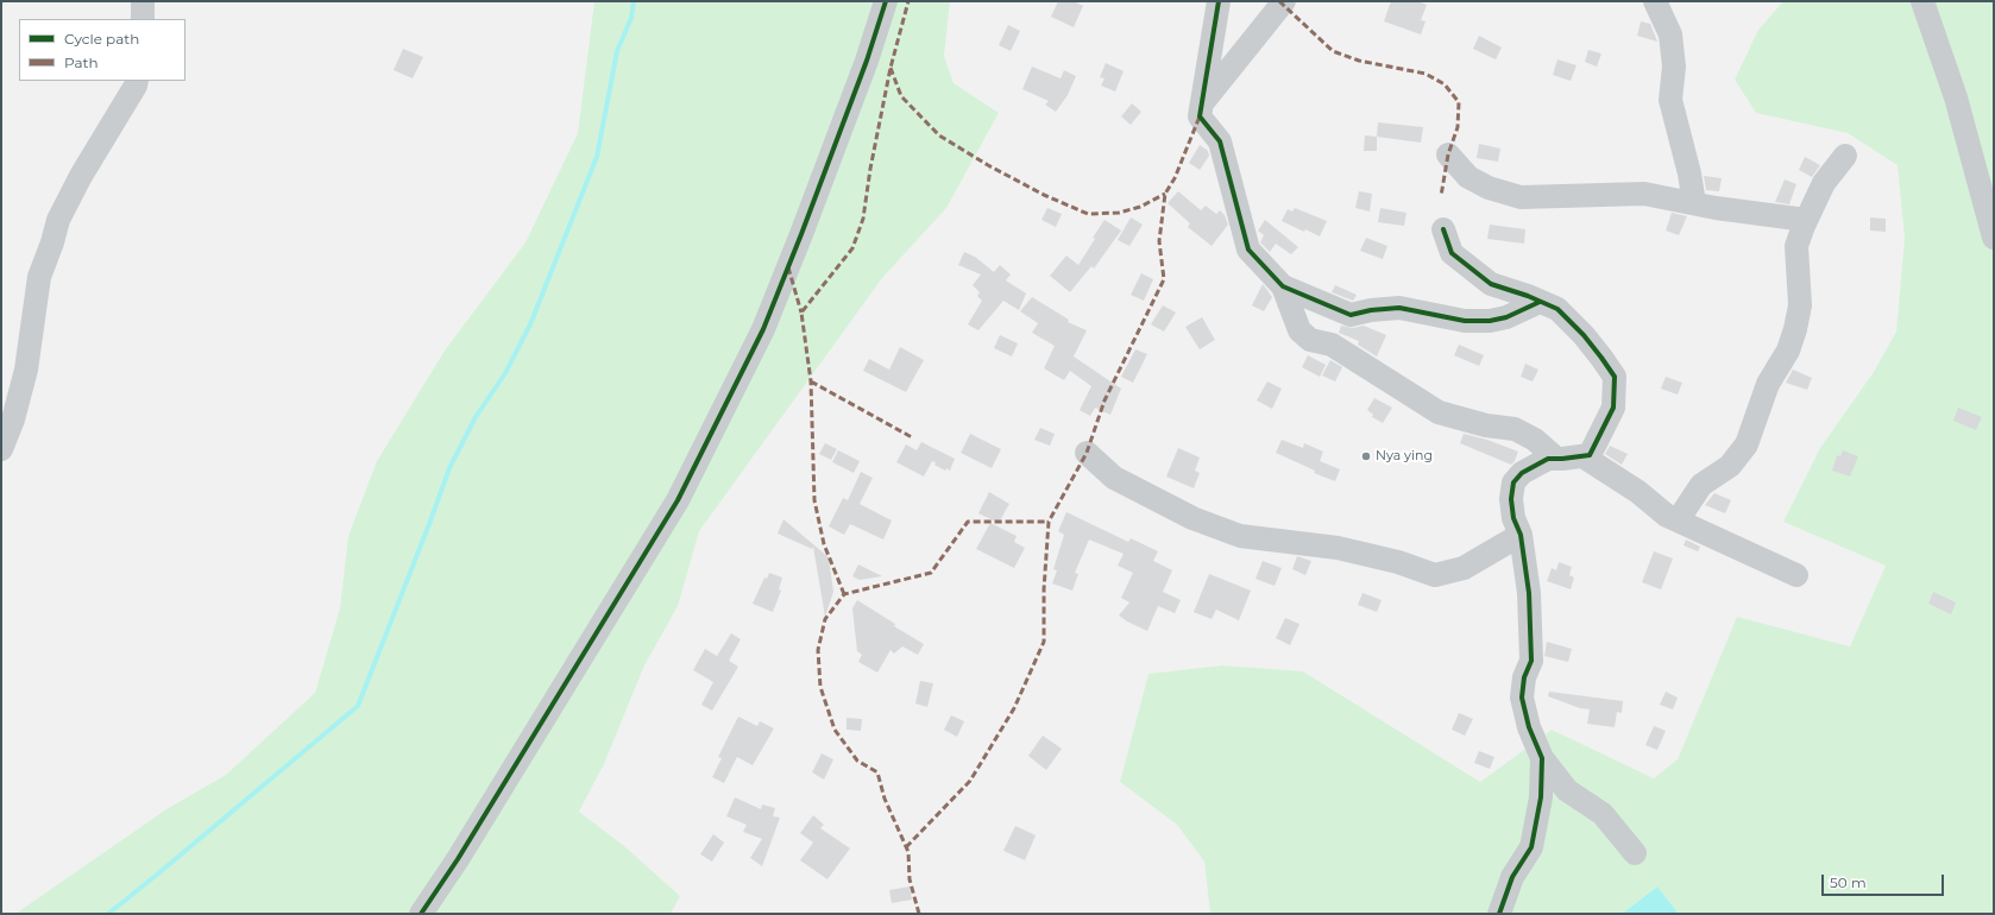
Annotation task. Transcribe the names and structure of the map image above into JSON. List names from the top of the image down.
{
  "places": ["Nya ying"],
  "legend": ["Cycle path", "Path"],
  "scale_bar": "50 m"
}
